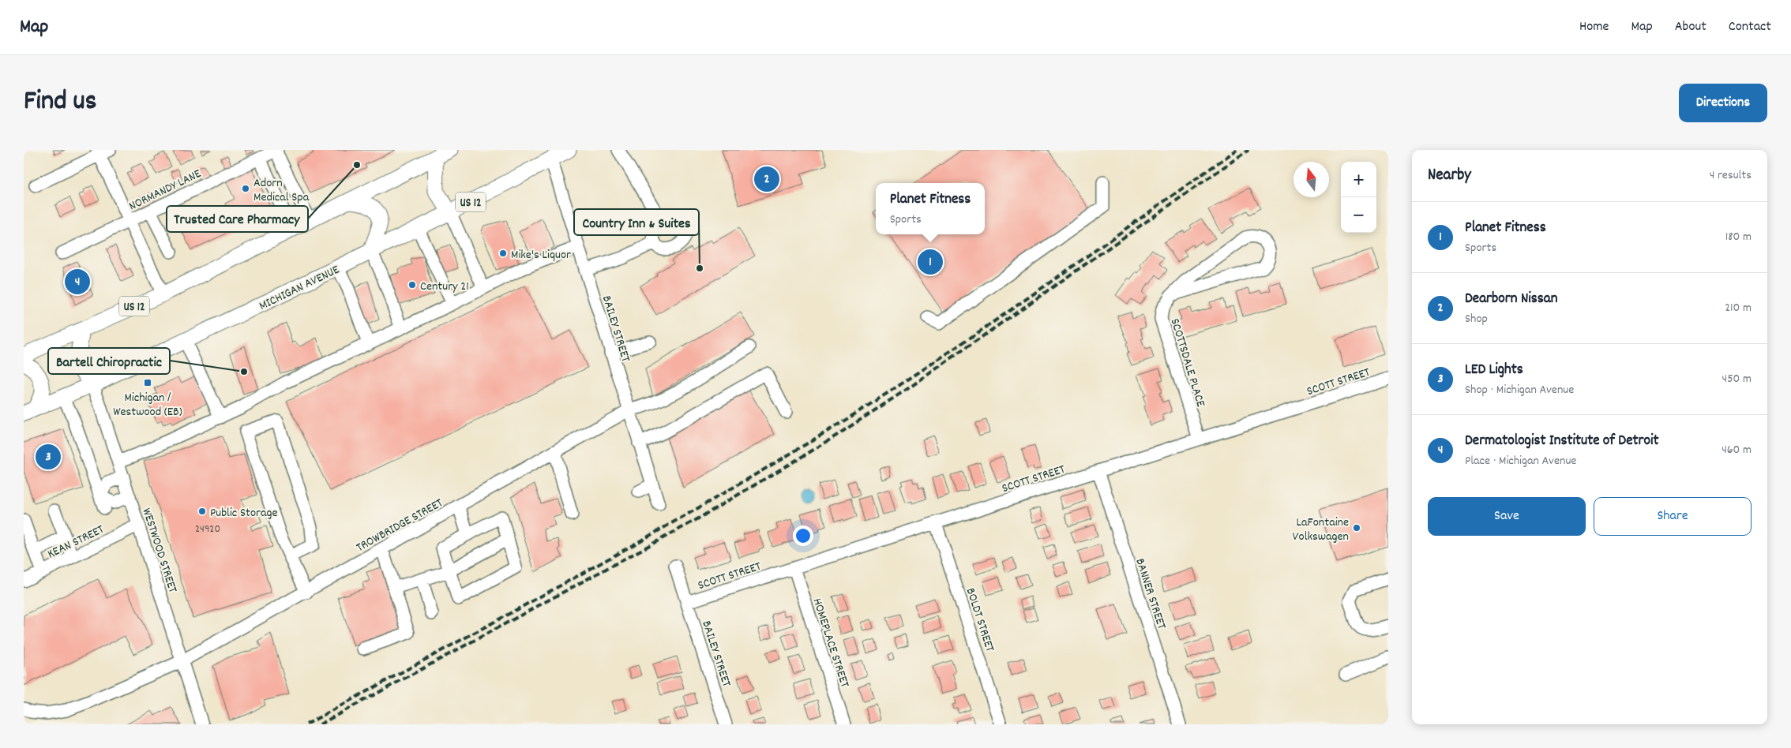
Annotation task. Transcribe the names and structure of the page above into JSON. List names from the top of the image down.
{
  "streets": {
    "main road": ["US 12", "MICHIGAN AVENUE"],
    "street": [
      "NORMANDY LANE",
      "BAILEY STREET",
      "SCOTTSDALE PLACE",
      "SCOTT STREET",
      "TROWBRIDGE STREET",
      "KEAN STREET",
      "WESTWOOD STREET",
      "BANNER STREET",
      "BOLDT STREET",
      "HOMEPLACE STREET"
    ]
  },
  "crossings": [
    ["MICHIGAN AVENUE", "BAILEY STREET"],
    ["MICHIGAN AVENUE", "WESTWOOD STREET"],
    ["BAILEY STREET", "SCOTT STREET"],
    ["BAILEY STREET", "TROWBRIDGE STREET"],
    ["SCOTTSDALE PLACE", "SCOTT STREET"],
    ["SCOTT STREET", "BANNER STREET"],
    ["SCOTT STREET", "BOLDT STREET"],
    ["SCOTT STREET", "HOMEPLACE STREET"],
    ["TROWBRIDGE STREET", "WESTWOOD STREET"],
    ["KEAN STREET", "WESTWOOD STREET"]
  ],
  "places": {
    "other": [
      "Trusted Care Pharmacy",
      "Adorn Medical Spa",
      "Mike's Liquor",
      "Country Inn & Suites",
      "Century 21",
      "Bartell Chiropractic",
      "Public Storage",
      "LaFontaine Volkswagen"
    ],
    "transit": ["Michigan / Westwood (EB)"]
  },
  "house_numbers": ["24920"],
  "north": "top",
  "page": {
    "header": "Map",
    "nav": [
      "Home",
      "Map",
      "About",
      "Contact"
    ],
    "title": "Find us",
    "buttons": [
      "Directions",
      ["Save", "Share"]
    ],
    "heading": ["Nearby", "4 results"],
    "map_buttons": ["+", "−"],
    "pins": [
      "2",
      "1",
      "4",
      "3"
    ],
    "popup": ["Planet Fitness", "Sports"],
    "list": [
      {
        "mark": "1",
        "name": "Planet Fitness",
        "note": "Sports",
        "value": "180 m"
      },
      {
        "mark": "2",
        "name": "Dearborn Nissan",
        "note": "Shop",
        "value": "210 m"
      },
      {
        "mark": "3",
        "name": "LED Lights",
        "note": "Shop · Michigan Avenue",
        "value": "450 m"
      },
      {
        "mark": "4",
        "name": "Dermatologist Institute of Detroit",
        "note": "Place · Michigan Avenue",
        "value": "460 m"
      }
    ]
  }
}
